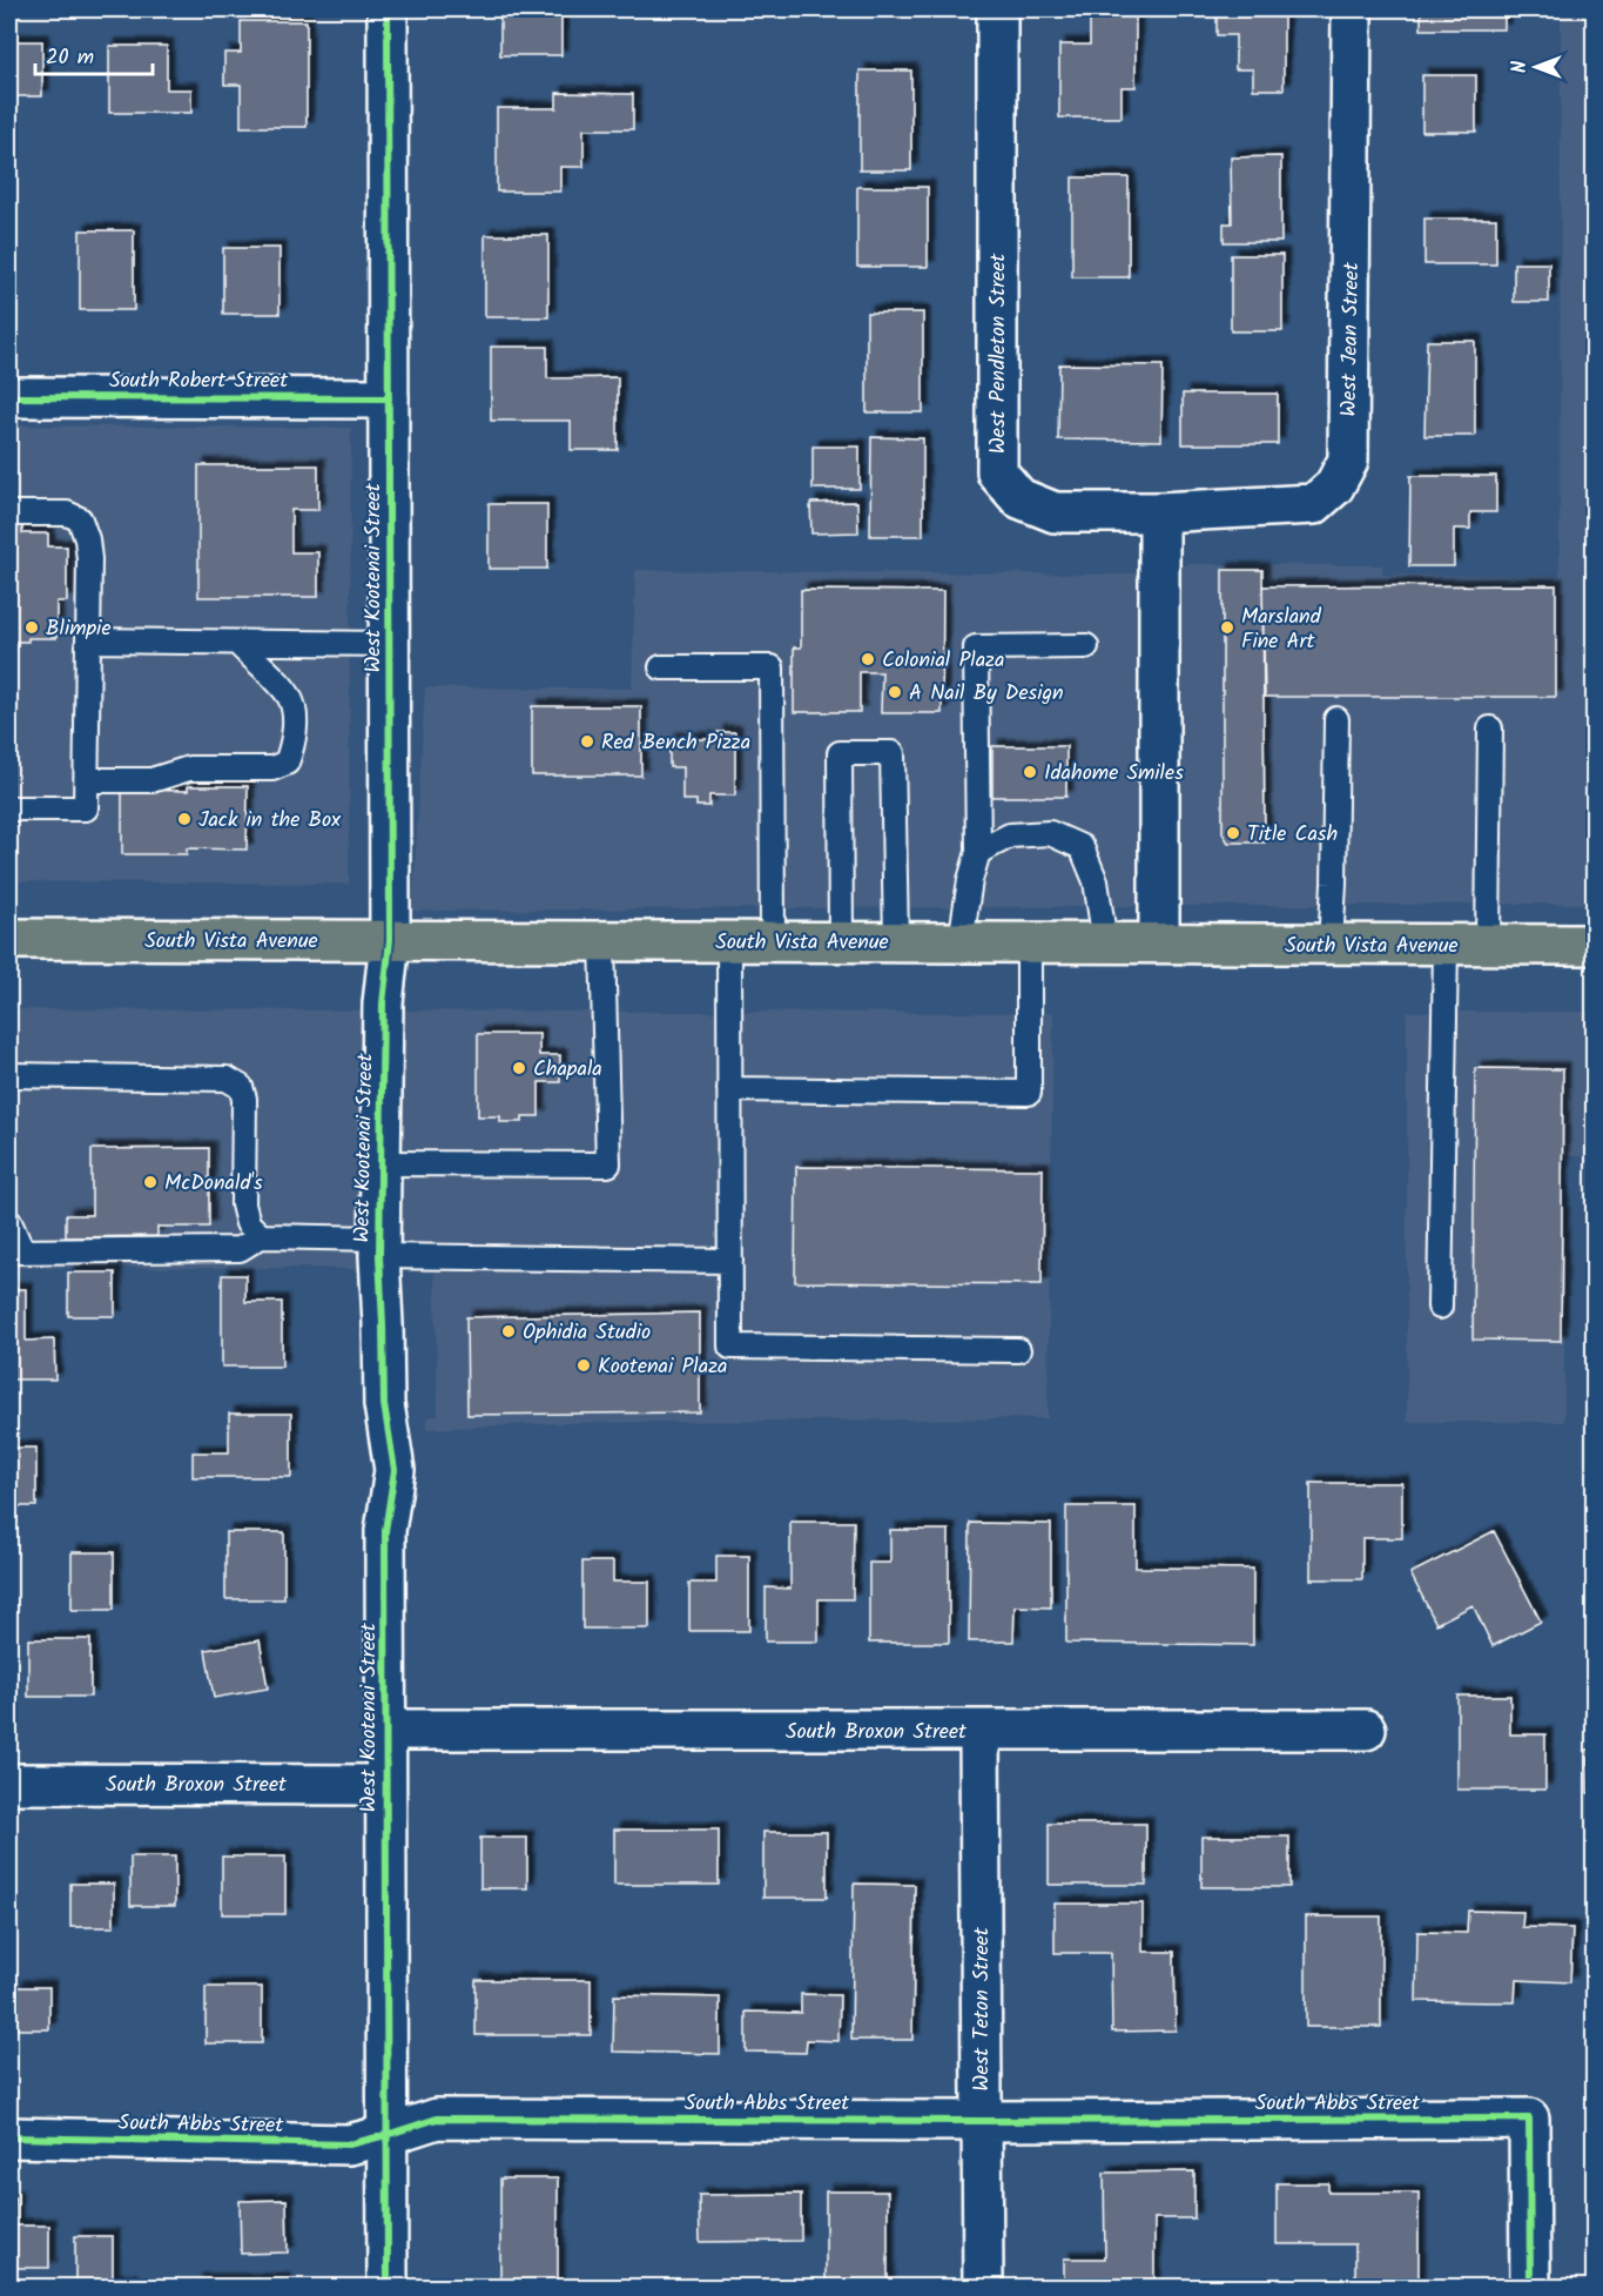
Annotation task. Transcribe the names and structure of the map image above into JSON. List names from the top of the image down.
{
  "streets": {
    "main road": ["South Vista Avenue"],
    "street": [
      "West Jean Street",
      "West Pendleton Street",
      "South Robert Street",
      "West Kootenai Street",
      "South Broxon Street",
      "West Teton Street",
      "South Abbs Street"
    ]
  },
  "crossings": [
    ["West Jean Street", "West Pendleton Street"],
    ["South Robert Street", "West Kootenai Street"],
    ["West Kootenai Street", "South Vista Avenue"],
    ["West Kootenai Street", "South Broxon Street"],
    ["West Kootenai Street", "South Abbs Street"],
    ["South Broxon Street", "West Teton Street"],
    ["West Teton Street", "South Abbs Street"]
  ],
  "places": [
    "Blimpie",
    "Marsland Fine Art",
    "Colonial Plaza",
    "A Nail By Design",
    "Red Bench Pizza",
    "Idahome Smiles",
    "Jack in the Box",
    "Title Cash",
    "Chapala",
    "McDonald's",
    "Ophidia Studio",
    "Kootenai Plaza"
  ],
  "scale_bar": "20 m",
  "north": "left"
}
